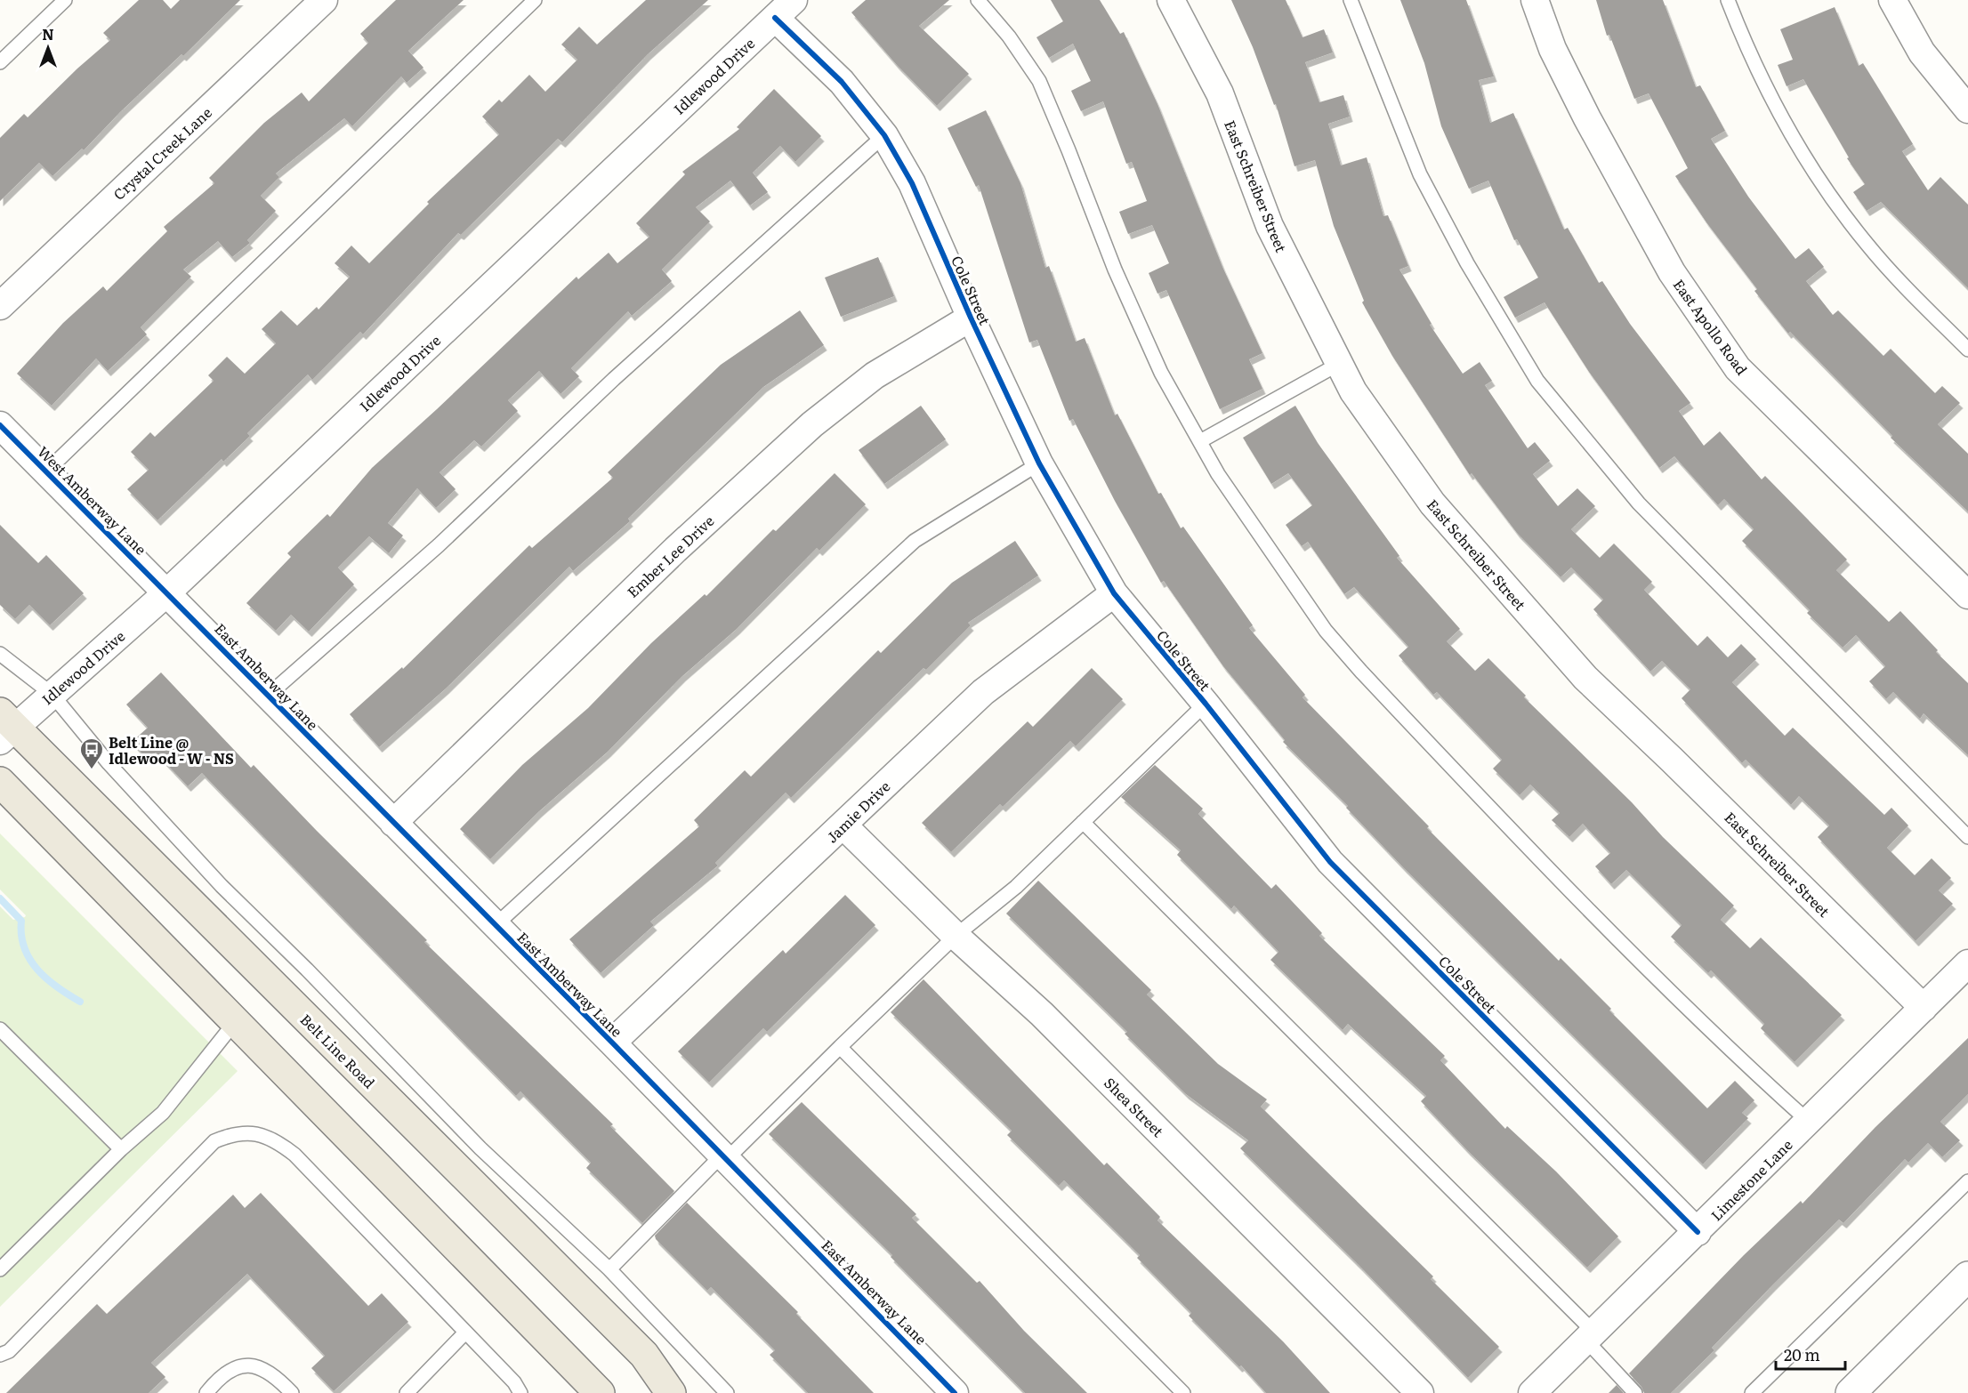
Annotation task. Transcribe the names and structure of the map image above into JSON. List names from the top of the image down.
{
  "streets": {
    "main road": ["Belt Line Road"],
    "street": [
      "Idlewood Drive",
      "Crystal Creek Lane",
      "East Schreiber Street",
      "Cole Street",
      "East Apollo Road",
      "West Amberway Lane",
      "Ember Lee Drive",
      "East Amberway Lane",
      "Jamie Drive",
      "Shea Street",
      "Limestone Lane"
    ]
  },
  "crossings": [
    ["Idlewood Drive", "Cole Street"],
    ["Idlewood Drive", "West Amberway Lane"],
    ["Idlewood Drive", "East Amberway Lane"],
    ["Idlewood Drive", "Belt Line Road"],
    ["East Schreiber Street", "Limestone Lane"],
    ["Cole Street", "Ember Lee Drive"],
    ["Cole Street", "Jamie Drive"],
    ["Cole Street", "Limestone Lane"],
    ["West Amberway Lane", "East Amberway Lane"],
    ["Ember Lee Drive", "East Amberway Lane"],
    ["East Amberway Lane", "Jamie Drive"],
    ["Jamie Drive", "Shea Street"]
  ],
  "places": {
    "bus stop": ["Belt Line @ Idlewood - W - NS"]
  },
  "scale_bar": "20 m",
  "north": "top"
}
